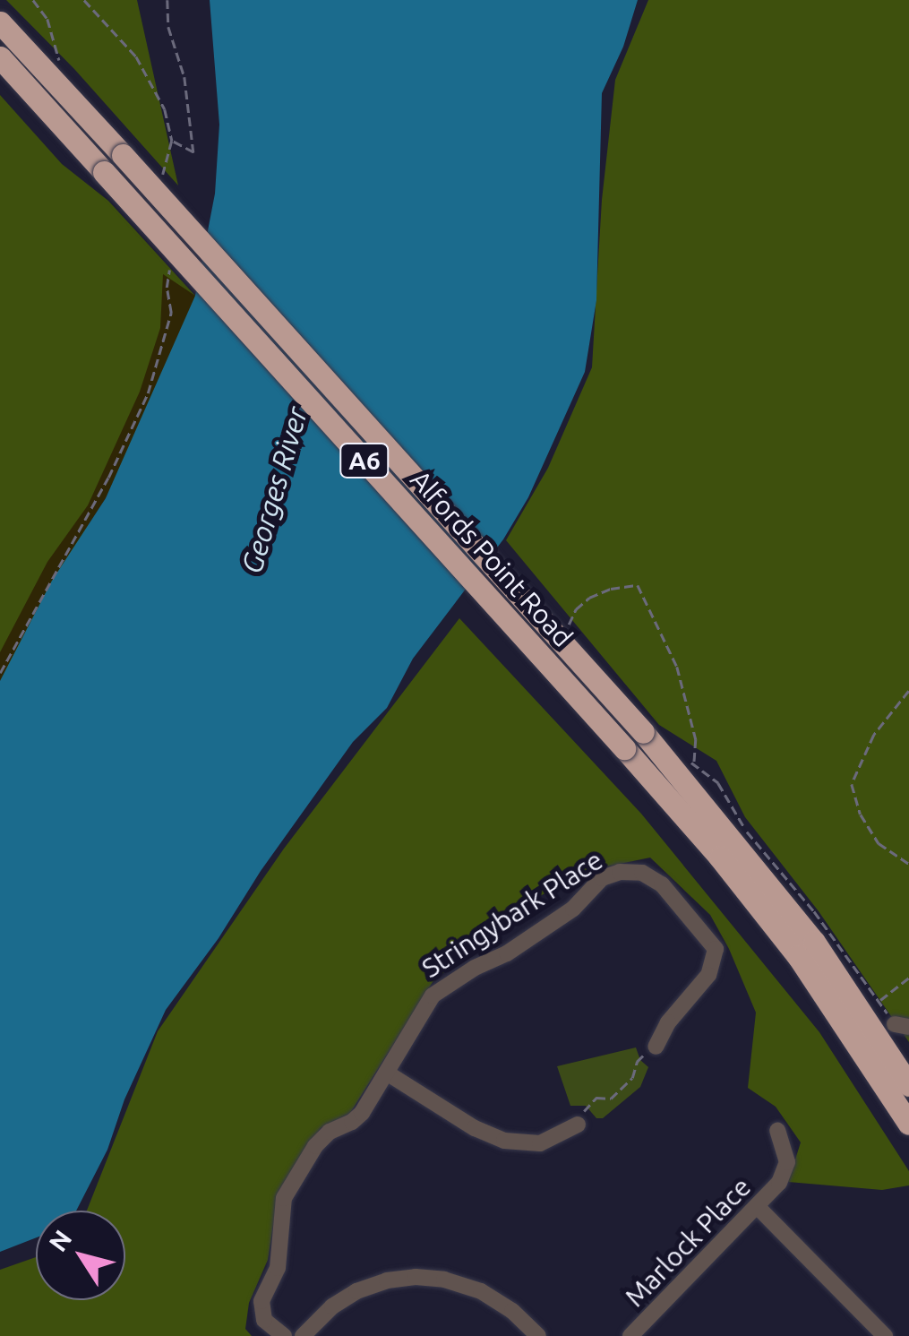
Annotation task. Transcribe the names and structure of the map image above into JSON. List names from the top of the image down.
{
  "streets": {
    "highway": ["A6", "Alfords Point Road"],
    "street": ["Stringybark Place", "Marlock Place"]
  },
  "water": ["Georges River"],
  "north": "top left"
}
